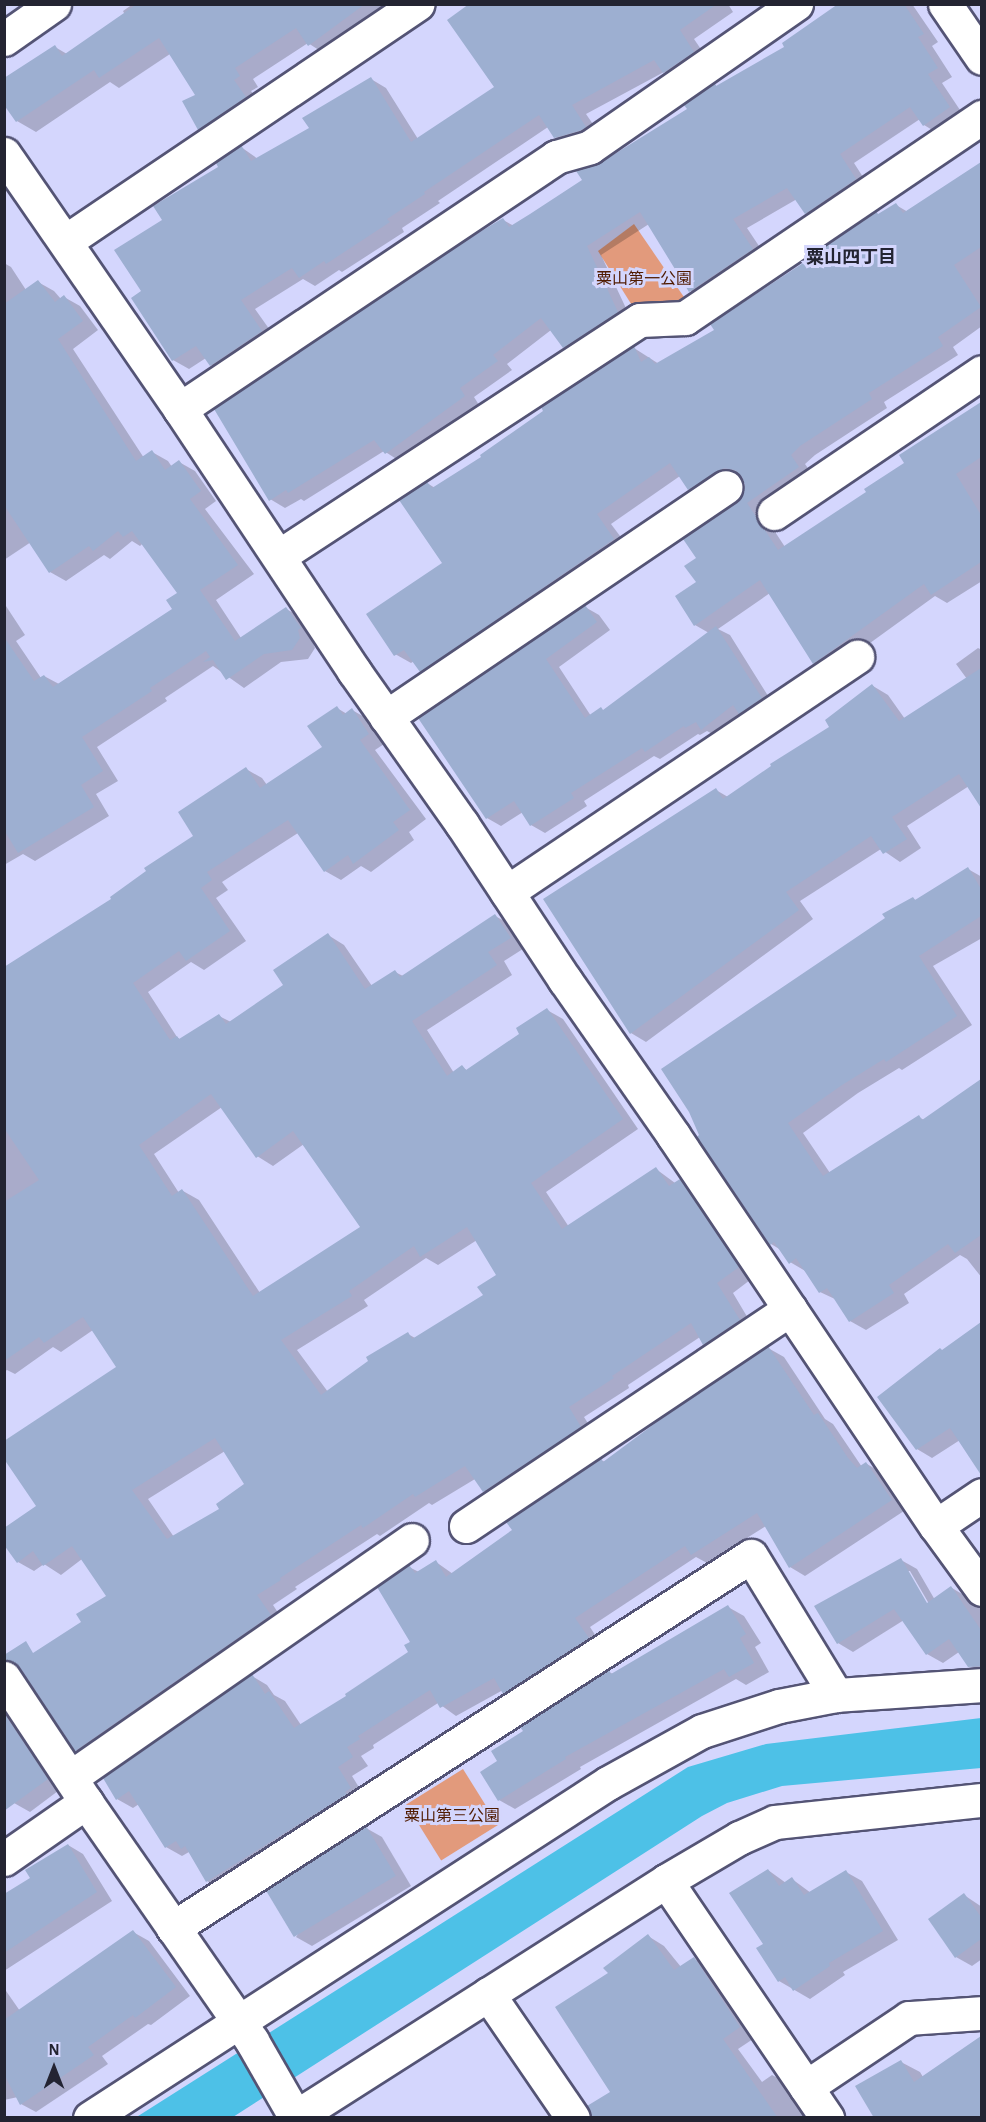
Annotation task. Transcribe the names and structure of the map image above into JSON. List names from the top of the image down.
{
  "districts": ["粟山四丁目"],
  "parks": ["粟山第一公園", "粟山第三公園"],
  "north": "top"
}
